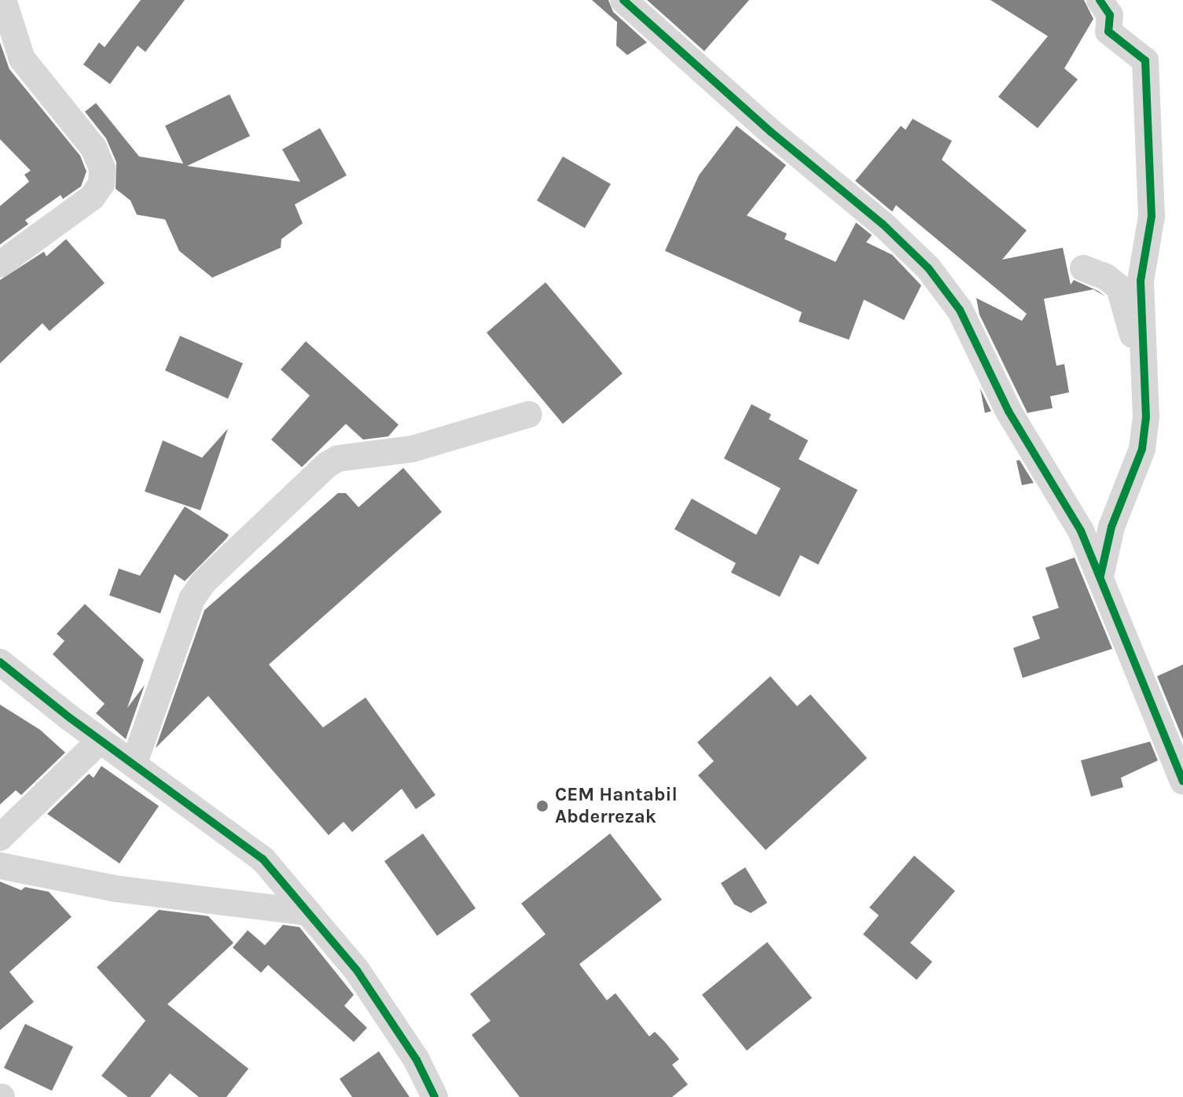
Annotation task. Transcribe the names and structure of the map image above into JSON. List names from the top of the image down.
{
  "places": ["CEM Hantabil Abderrezak"]
}
